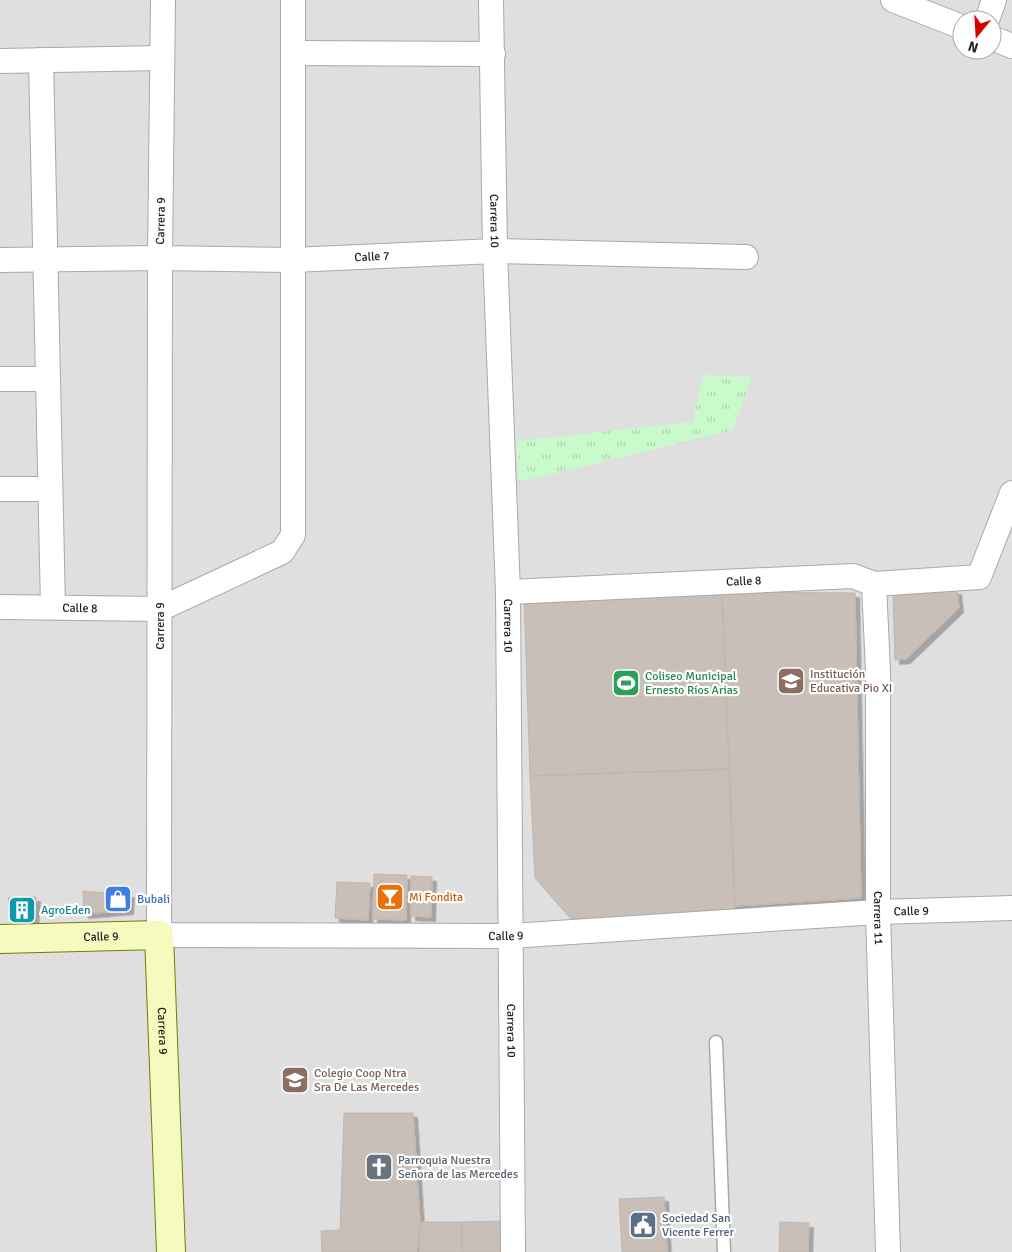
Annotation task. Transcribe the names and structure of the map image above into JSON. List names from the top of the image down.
{
  "streets": {
    "main road": ["Carrera 9", "Calle 9"],
    "street": [
      "Carrera 10",
      "Calle 7",
      "Calle 8",
      "Carrera 11"
    ]
  },
  "crossings": [
    ["Carrera 9", "Calle 7"],
    ["Carrera 9", "Calle 8"],
    ["Carrera 9", "Calle 9"],
    ["Carrera 10", "Calle 7"],
    ["Carrera 10", "Calle 8"],
    ["Carrera 10", "Calle 9"],
    ["Calle 8", "Carrera 11"],
    ["Calle 9", "Carrera 11"]
  ],
  "places": {
    "school or university": ["Institución Educativa Pio XI", "Colegio Coop Ntra Sra De Las Mercedes"],
    "sports": ["Coliseo Municipal Ernesto Ríos Arias"],
    "bar": ["Mi Fondita"],
    "shop": ["Bubali"],
    "building": ["AgroEden"],
    "church": ["Parroquia Nuestra Señora de las Mercedes"],
    "public building": ["Sociedad San Vicente Ferrer"]
  },
  "north": "bottom"
}
